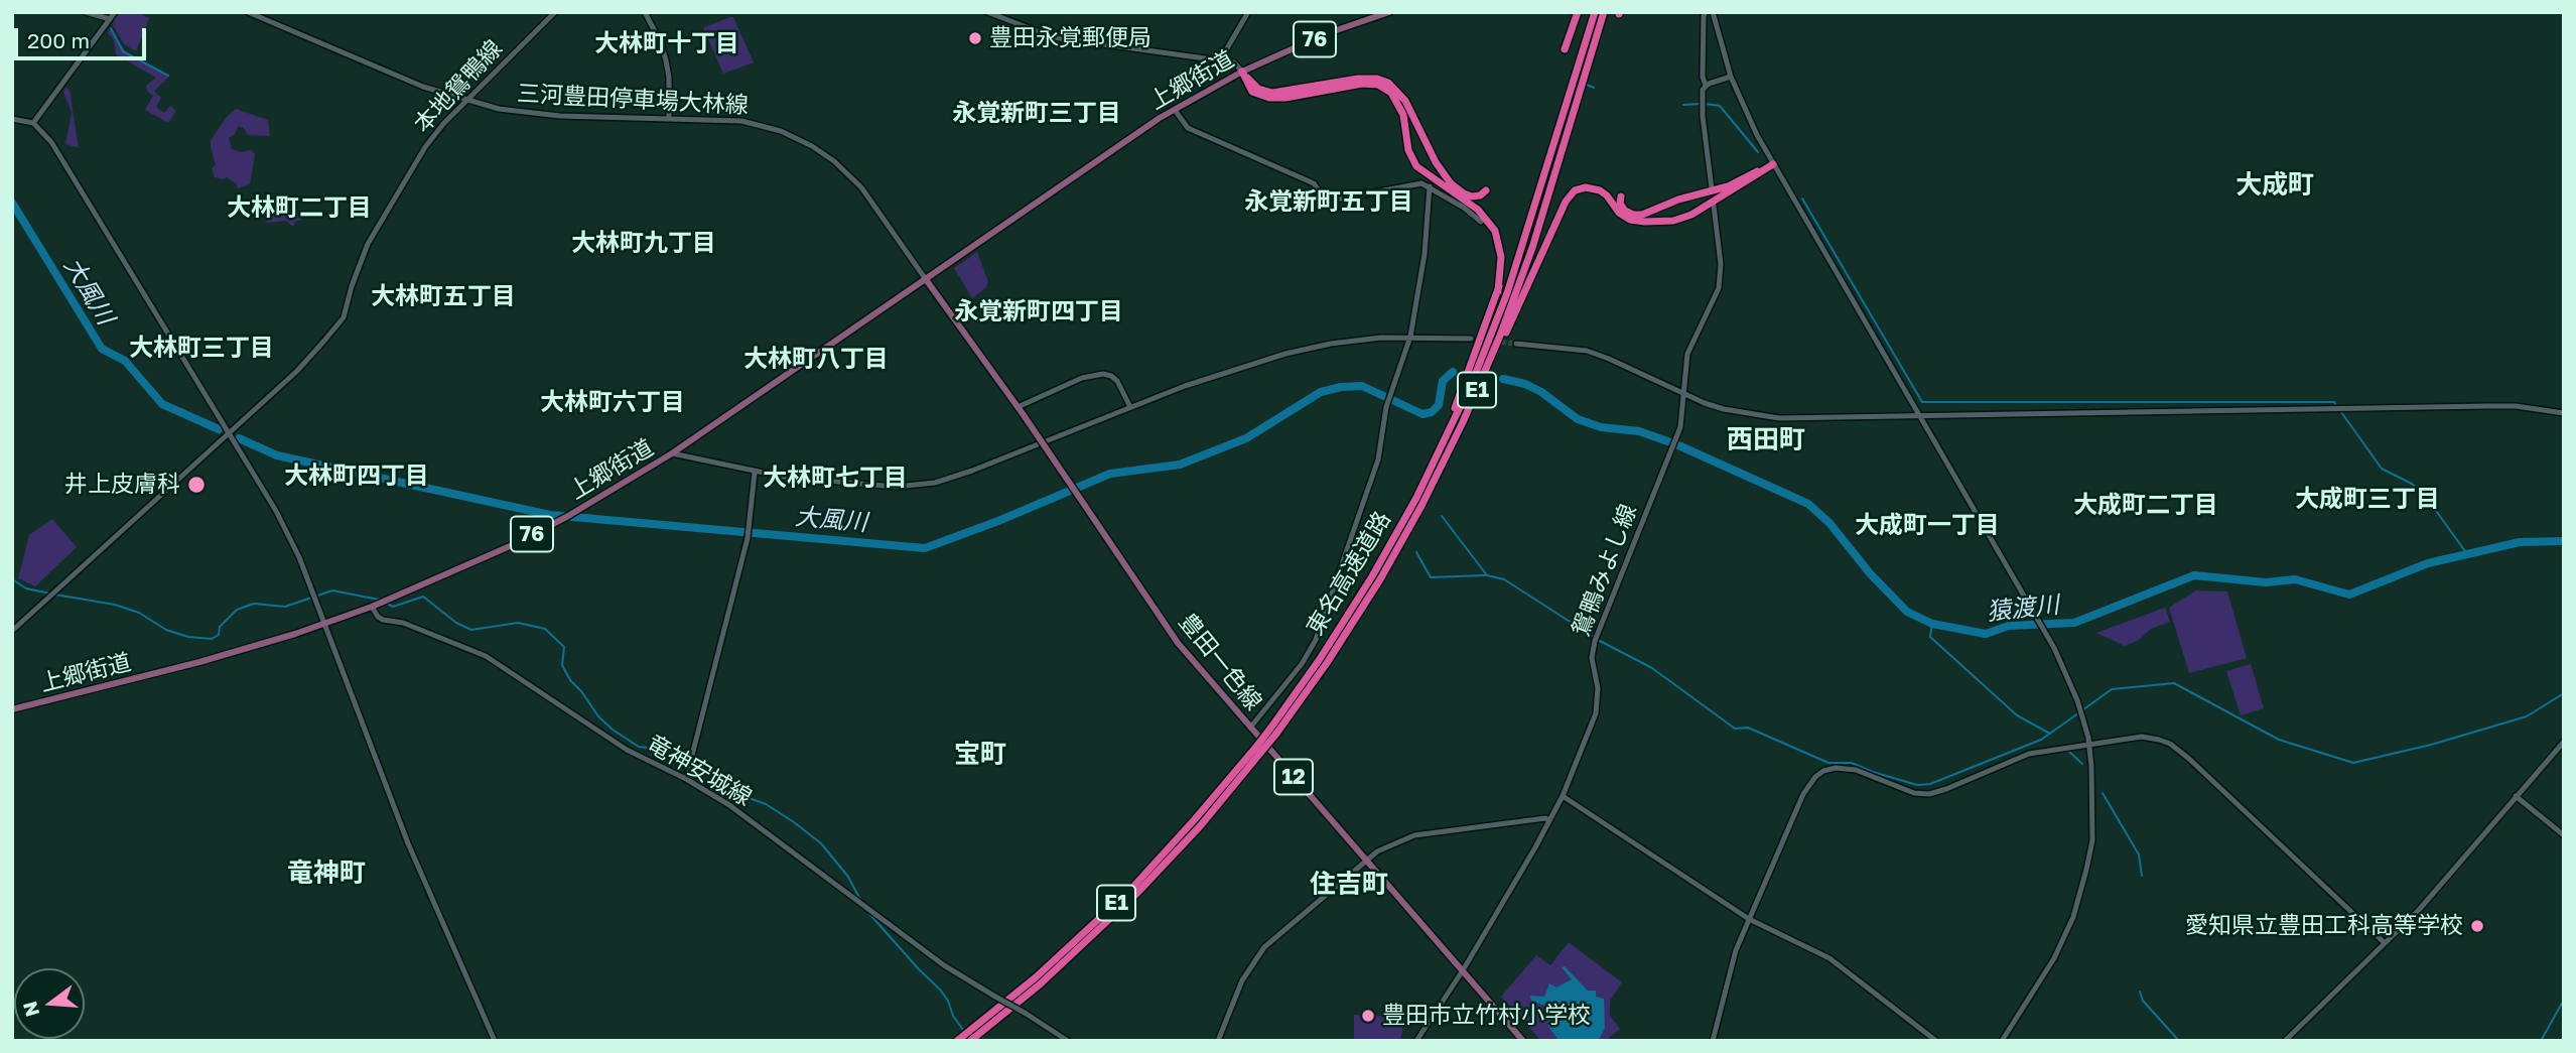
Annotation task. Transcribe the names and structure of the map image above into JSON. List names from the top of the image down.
{
  "streets": {
    "highway": ["E1", "東名高速道路"],
    "main road": [
      "76",
      "上郷街道",
      "豊田一色線",
      "12"
    ],
    "street": [
      "本地鴛鴨線",
      "三河豊田停車場大林線",
      "鴛鴨みよし線",
      "竜神安城線"
    ]
  },
  "crossings": [
    ["上郷街道", "三河豊田停車場大林線"],
    ["上郷街道", "豊田一色線"],
    ["上郷街道", "竜神安城線"],
    ["本地鴛鴨線", "三河豊田停車場大林線"],
    ["三河豊田停車場大林線", "豊田一色線"],
    ["鴛鴨みよし線", "豊田一色線"]
  ],
  "districts": [
    "大林町十丁目",
    "永覚新町三丁目",
    "大成町",
    "永覚新町五丁目",
    "大林町二丁目",
    "大林町九丁目",
    "大林町五丁目",
    "永覚新町四丁目",
    "大林町三丁目",
    "大林町八丁目",
    "大林町六丁目",
    "西田町",
    "大林町四丁目",
    "大林町七丁目",
    "大成町三丁目",
    "大成町二丁目",
    "大成町一丁目",
    "宝町",
    "竜神町",
    "住吉町"
  ],
  "water": ["大風川", "猿渡川"],
  "places": [
    "豊田永覚郵便局",
    "井上皮膚科",
    "愛知県立豊田工科高等学校",
    "豊田市立竹村小学校"
  ],
  "scale_bar": "200 m",
  "north": "left"
}
